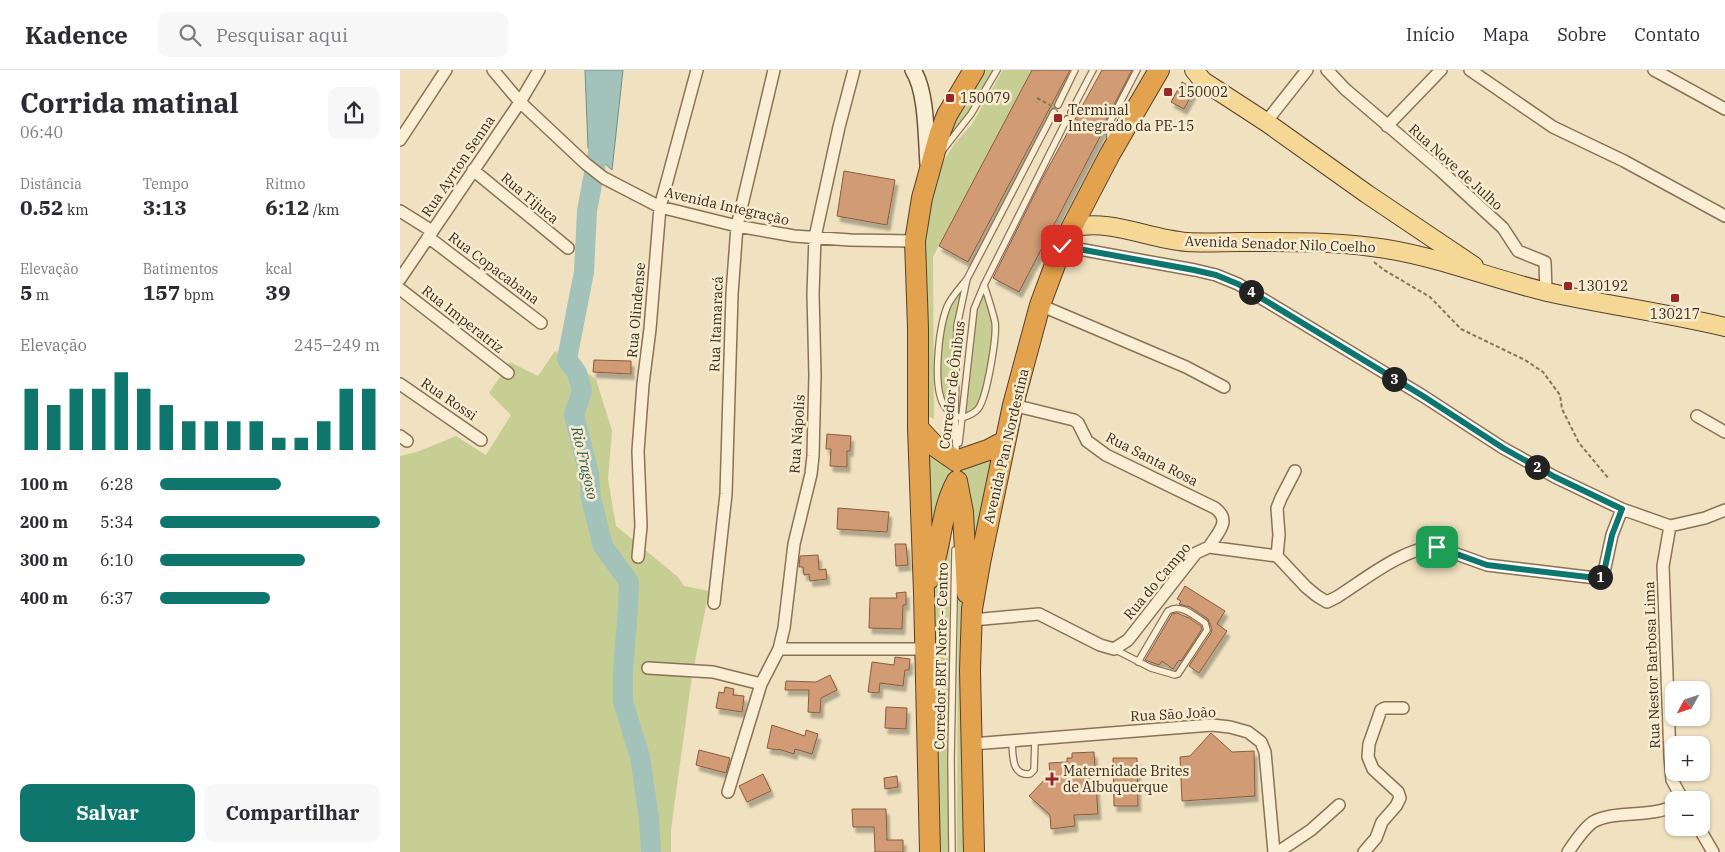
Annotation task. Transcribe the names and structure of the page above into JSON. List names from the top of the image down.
{
  "streets": {
    "highway": ["Avenida Pan Nordestina"],
    "main road": ["Avenida Senador Nilo Coelho"],
    "street": [
      "Rua Ayrton Senna",
      "Rua Nove de Julho",
      "Rua Tijuca",
      "Avenida Integração",
      "Rua Copacabana",
      "Rua Olindense",
      "Rua Imperatriz",
      "Rua Itamaracá",
      "Rua Rossi",
      "Rua Nápolis",
      "Rua Santa Rosa",
      "Rua do Campo",
      "Rua Nestor Barbosa Lima",
      "Rua São João"
    ],
    "lane": ["Corredor de Ônibus", "Corredor BRT Norte - Centro"]
  },
  "crossings": [
    ["Rua Ayrton Senna", "Rua Tijuca"],
    ["Rua Ayrton Senna", "Avenida Integração"],
    ["Rua Ayrton Senna", "Rua Copacabana"],
    ["Rua Nove de Julho", "Avenida Senador Nilo Coelho"],
    ["Avenida Integração", "Rua Olindense"],
    ["Avenida Integração", "Rua Itamaracá"],
    ["Avenida Integração", "Rua Nápolis"],
    ["Avenida Senador Nilo Coelho", "Avenida Pan Nordestina"],
    ["Avenida Pan Nordestina", "Rua Santa Rosa"],
    ["Avenida Pan Nordestina", "Rua São João"],
    ["Rua Santa Rosa", "Rua do Campo"]
  ],
  "water": ["Rio Fragoso"],
  "places": {
    "transit": [
      "150002",
      "150079",
      "Terminal Integrado da PE-15",
      "130192",
      "130217"
    ],
    "health": ["Maternidade Brites de Albuquerque"]
  },
  "north": "bottom left",
  "page": {
    "header": "Kadence",
    "search": "Pesquisar aqui",
    "nav": [
      "Início",
      "Mapa",
      "Sobre",
      "Contato"
    ],
    "heading": ["Corrida matinal", "06:40"],
    "stats": [
      ["Distância", "0.52 km"],
      ["Tempo", "3:13"],
      ["Ritmo", "6:12 /km"],
      ["Elevação", "5 m"],
      ["Batimentos", "157 bpm"],
      ["kcal", "39"]
    ],
    "pins": [
      "4",
      "3",
      "2",
      "1"
    ],
    "chart": ["Elevação", "245–249 m"],
    "list": [
      {
        "name": "100 m",
        "note": "6:28"
      },
      {
        "name": "200 m",
        "note": "5:34"
      },
      {
        "name": "300 m",
        "note": "6:10"
      },
      {
        "name": "400 m",
        "note": "6:37"
      }
    ],
    "map_buttons": ["+", "−"],
    "buttons": ["Salvar", "Compartilhar"]
  }
}
